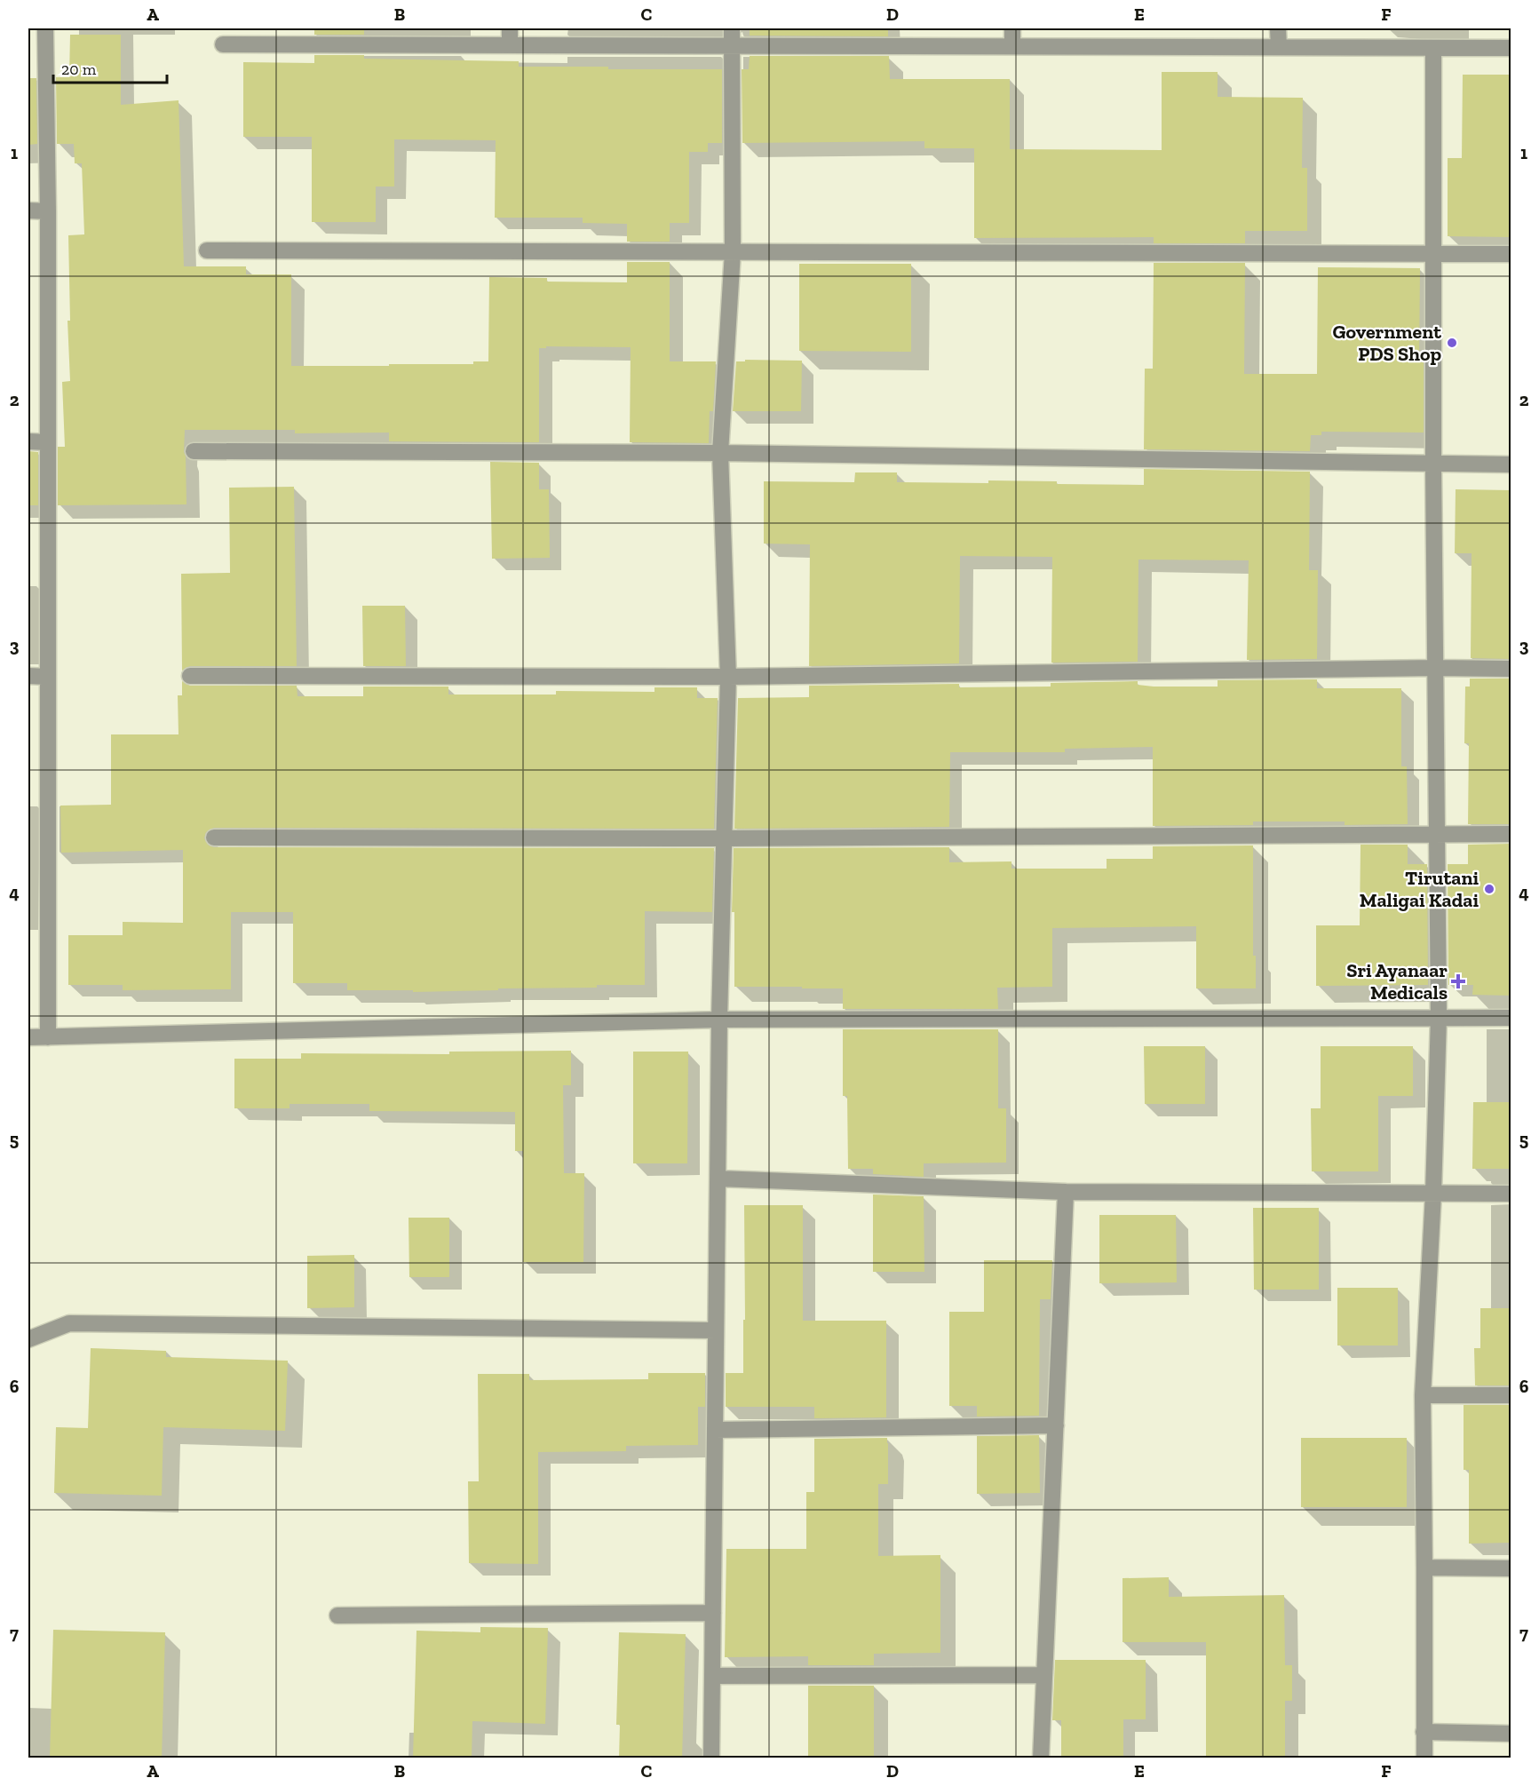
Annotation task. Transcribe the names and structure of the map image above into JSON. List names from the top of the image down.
{
  "places": {
    "other": ["Government PDS Shop", "Tirutani Maligai Kadai"],
    "health": ["Sri Ayanaar Medicals"]
  },
  "scale_bar": "20 m",
  "grid": {
    "columns": [
      "A",
      "B",
      "C",
      "D",
      "E",
      "F"
    ],
    "rows": [
      "1",
      "2",
      "3",
      "4",
      "5",
      "6",
      "7"
    ]
  }
}
